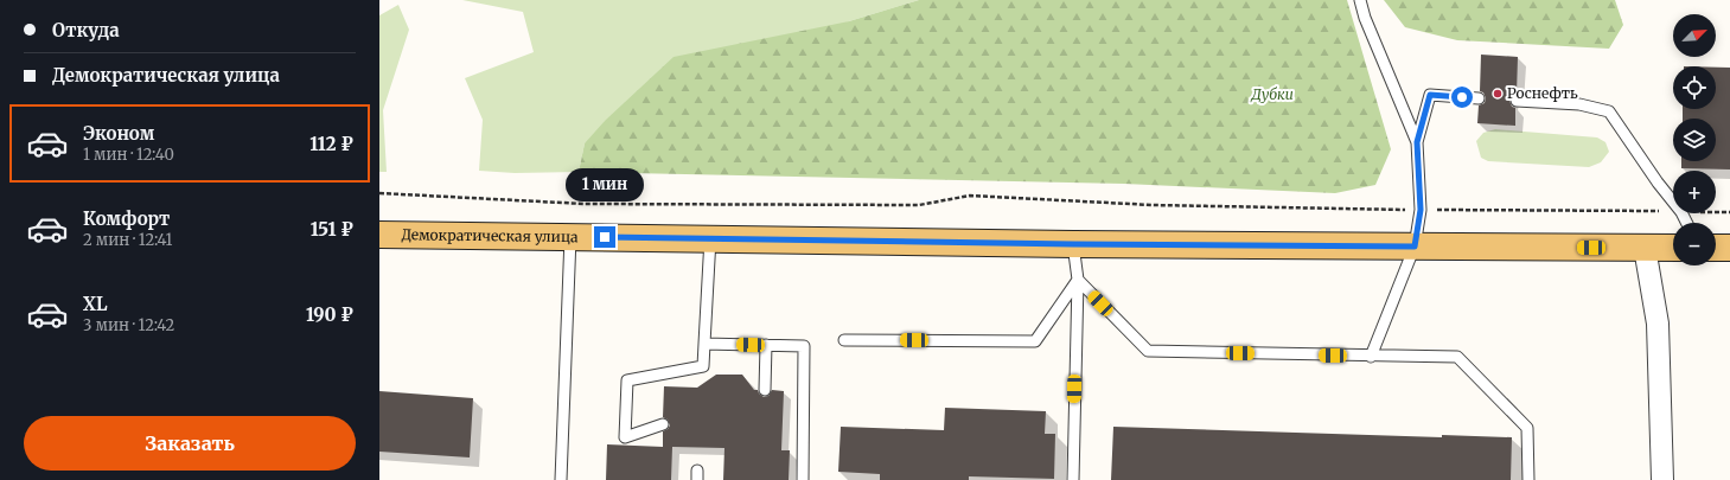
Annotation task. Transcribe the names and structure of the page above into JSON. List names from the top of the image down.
{
  "streets": {
    "main road": ["Демократическая улица"]
  },
  "parks": ["Дубки"],
  "places": ["Роснефть"],
  "north": "top right",
  "page": {
    "banner": ["Откуда", "Демократическая улица"],
    "map_buttons": ["+", "−"],
    "list": [
      {
        "name": "Эконом",
        "note": "1 мин · 12:40",
        "value": "112 ₽"
      },
      {
        "name": "Комфорт",
        "note": "2 мин · 12:41",
        "value": "151 ₽"
      },
      {
        "name": "XL",
        "note": "3 мин · 12:42",
        "value": "190 ₽"
      }
    ],
    "bubble": "1 мин",
    "buttons": "Заказать"
  }
}
